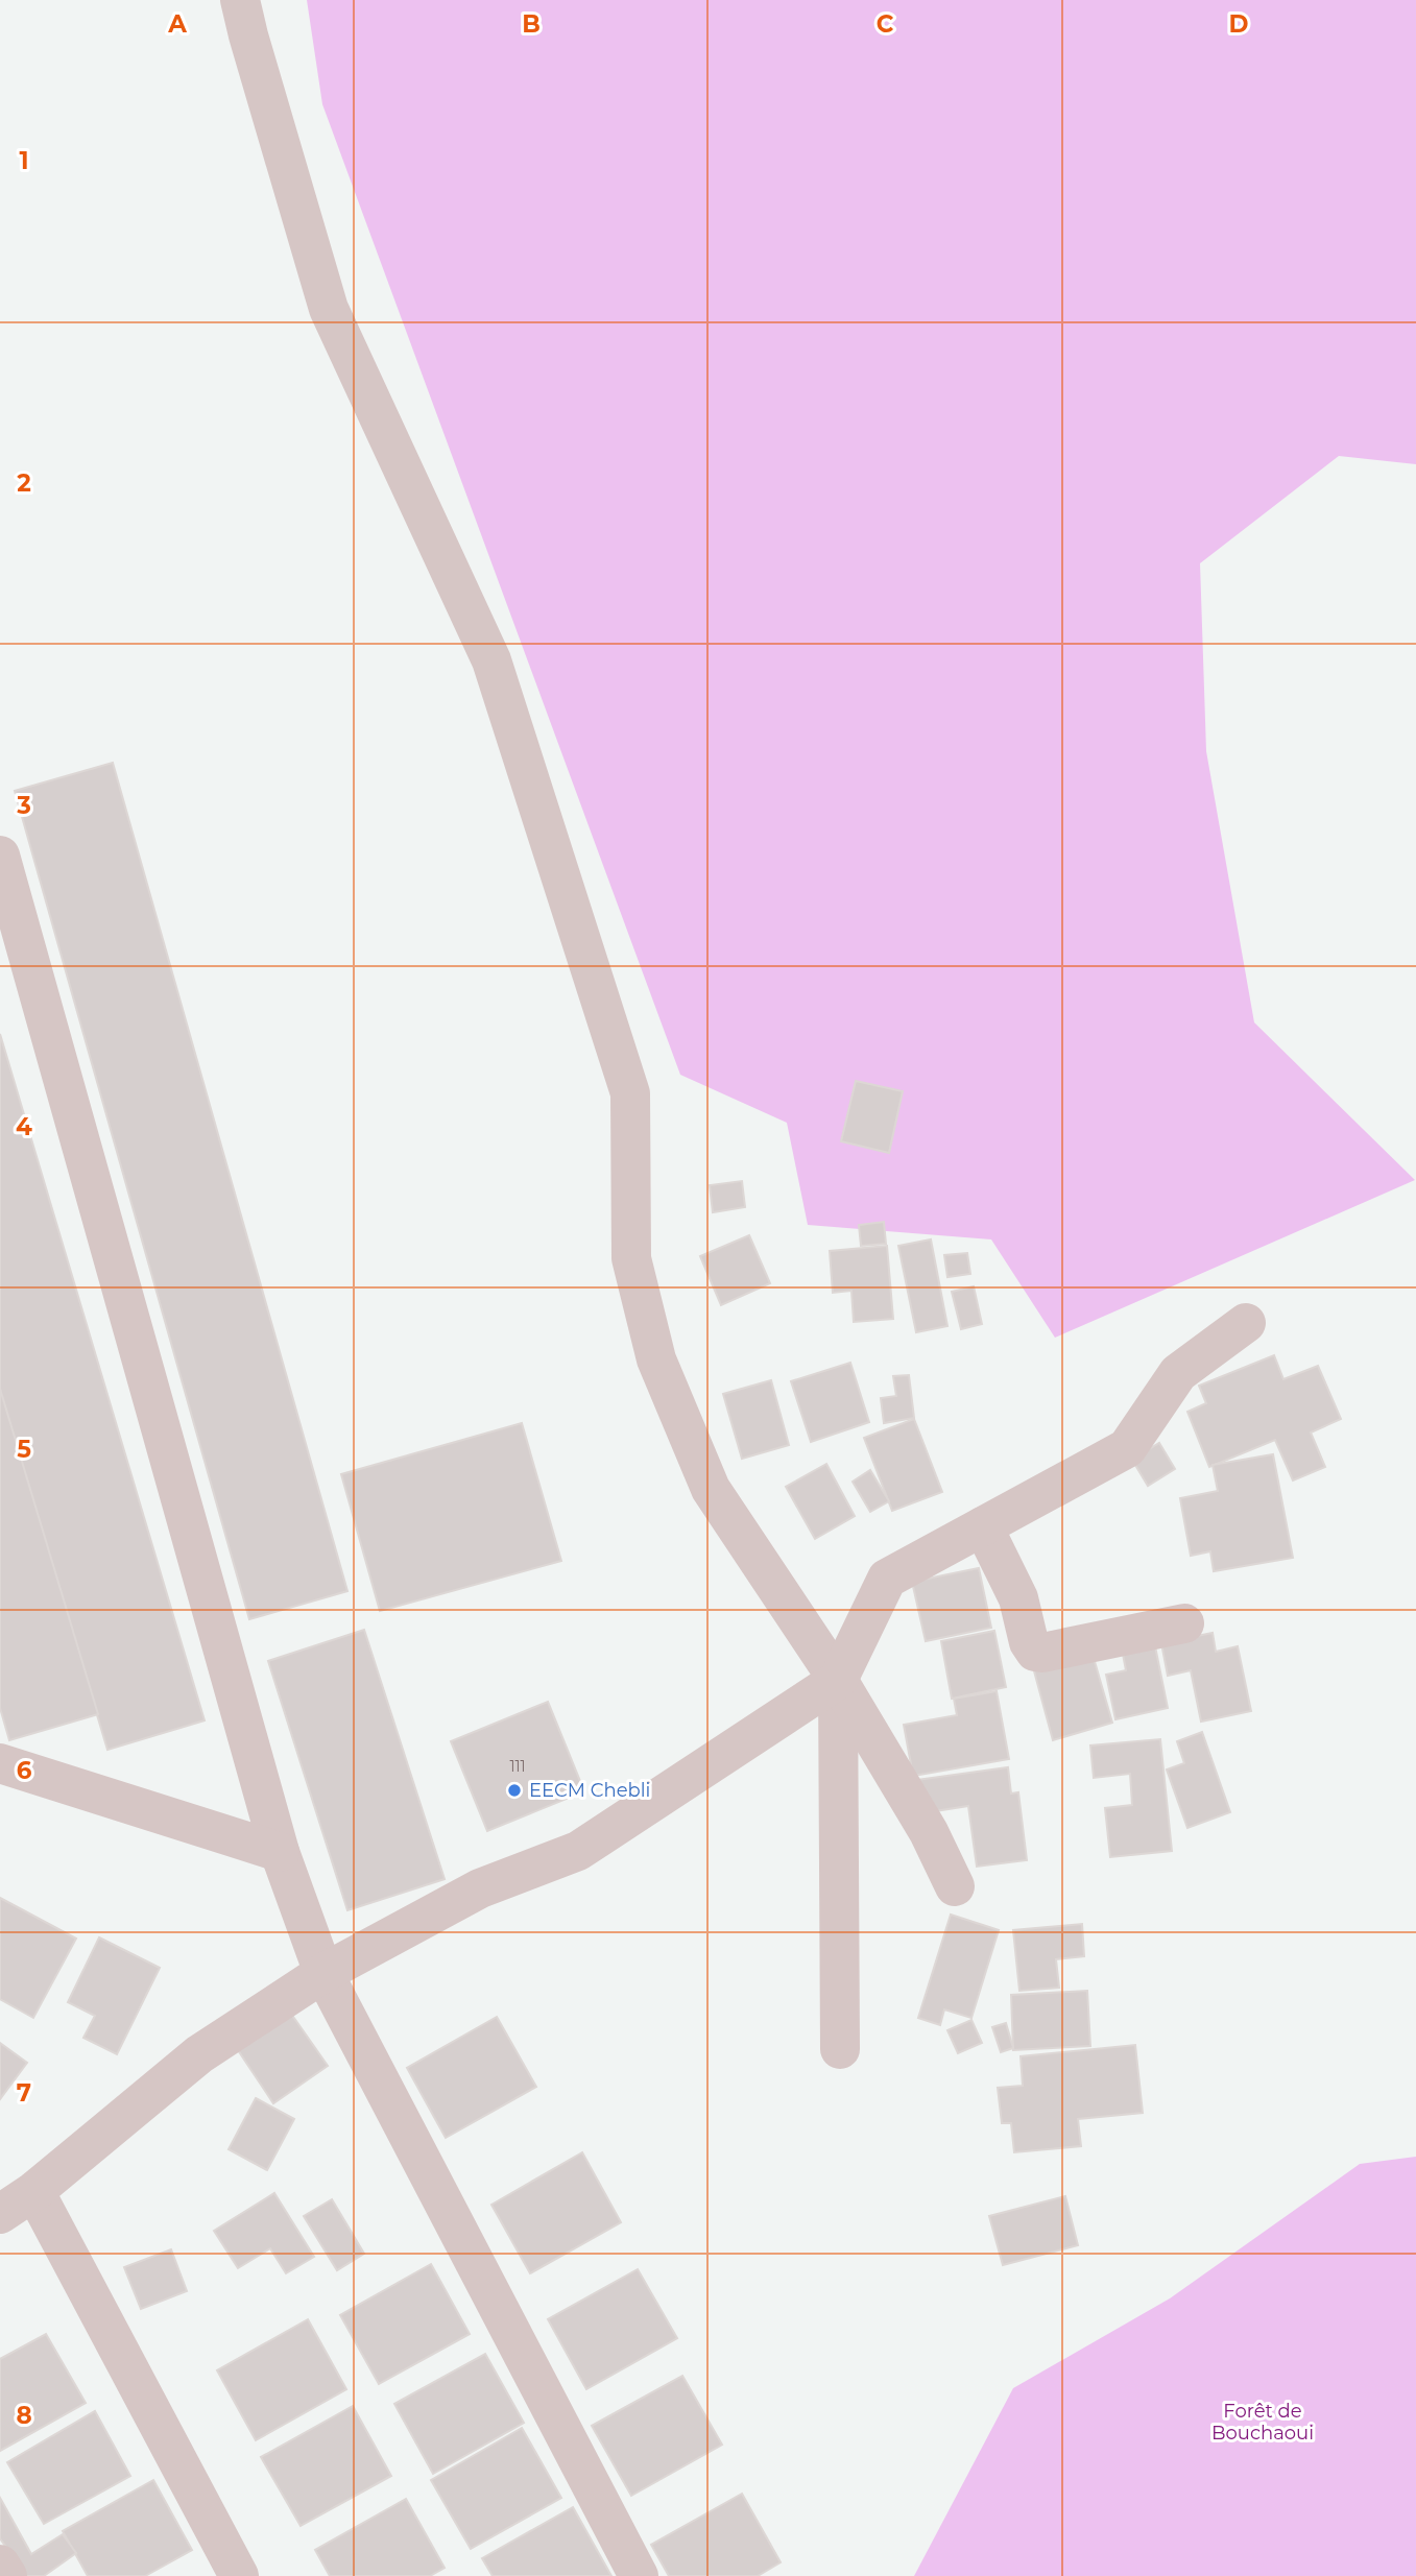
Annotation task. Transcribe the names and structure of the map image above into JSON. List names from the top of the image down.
{
  "parks": ["Forêt de Bouchaoui"],
  "places": ["EECM Chebli"],
  "house_numbers": ["111"],
  "grid": {
    "columns": [
      "A",
      "B",
      "C",
      "D"
    ],
    "rows": [
      "1",
      "2",
      "3",
      "4",
      "5",
      "6",
      "7",
      "8"
    ]
  }
}
